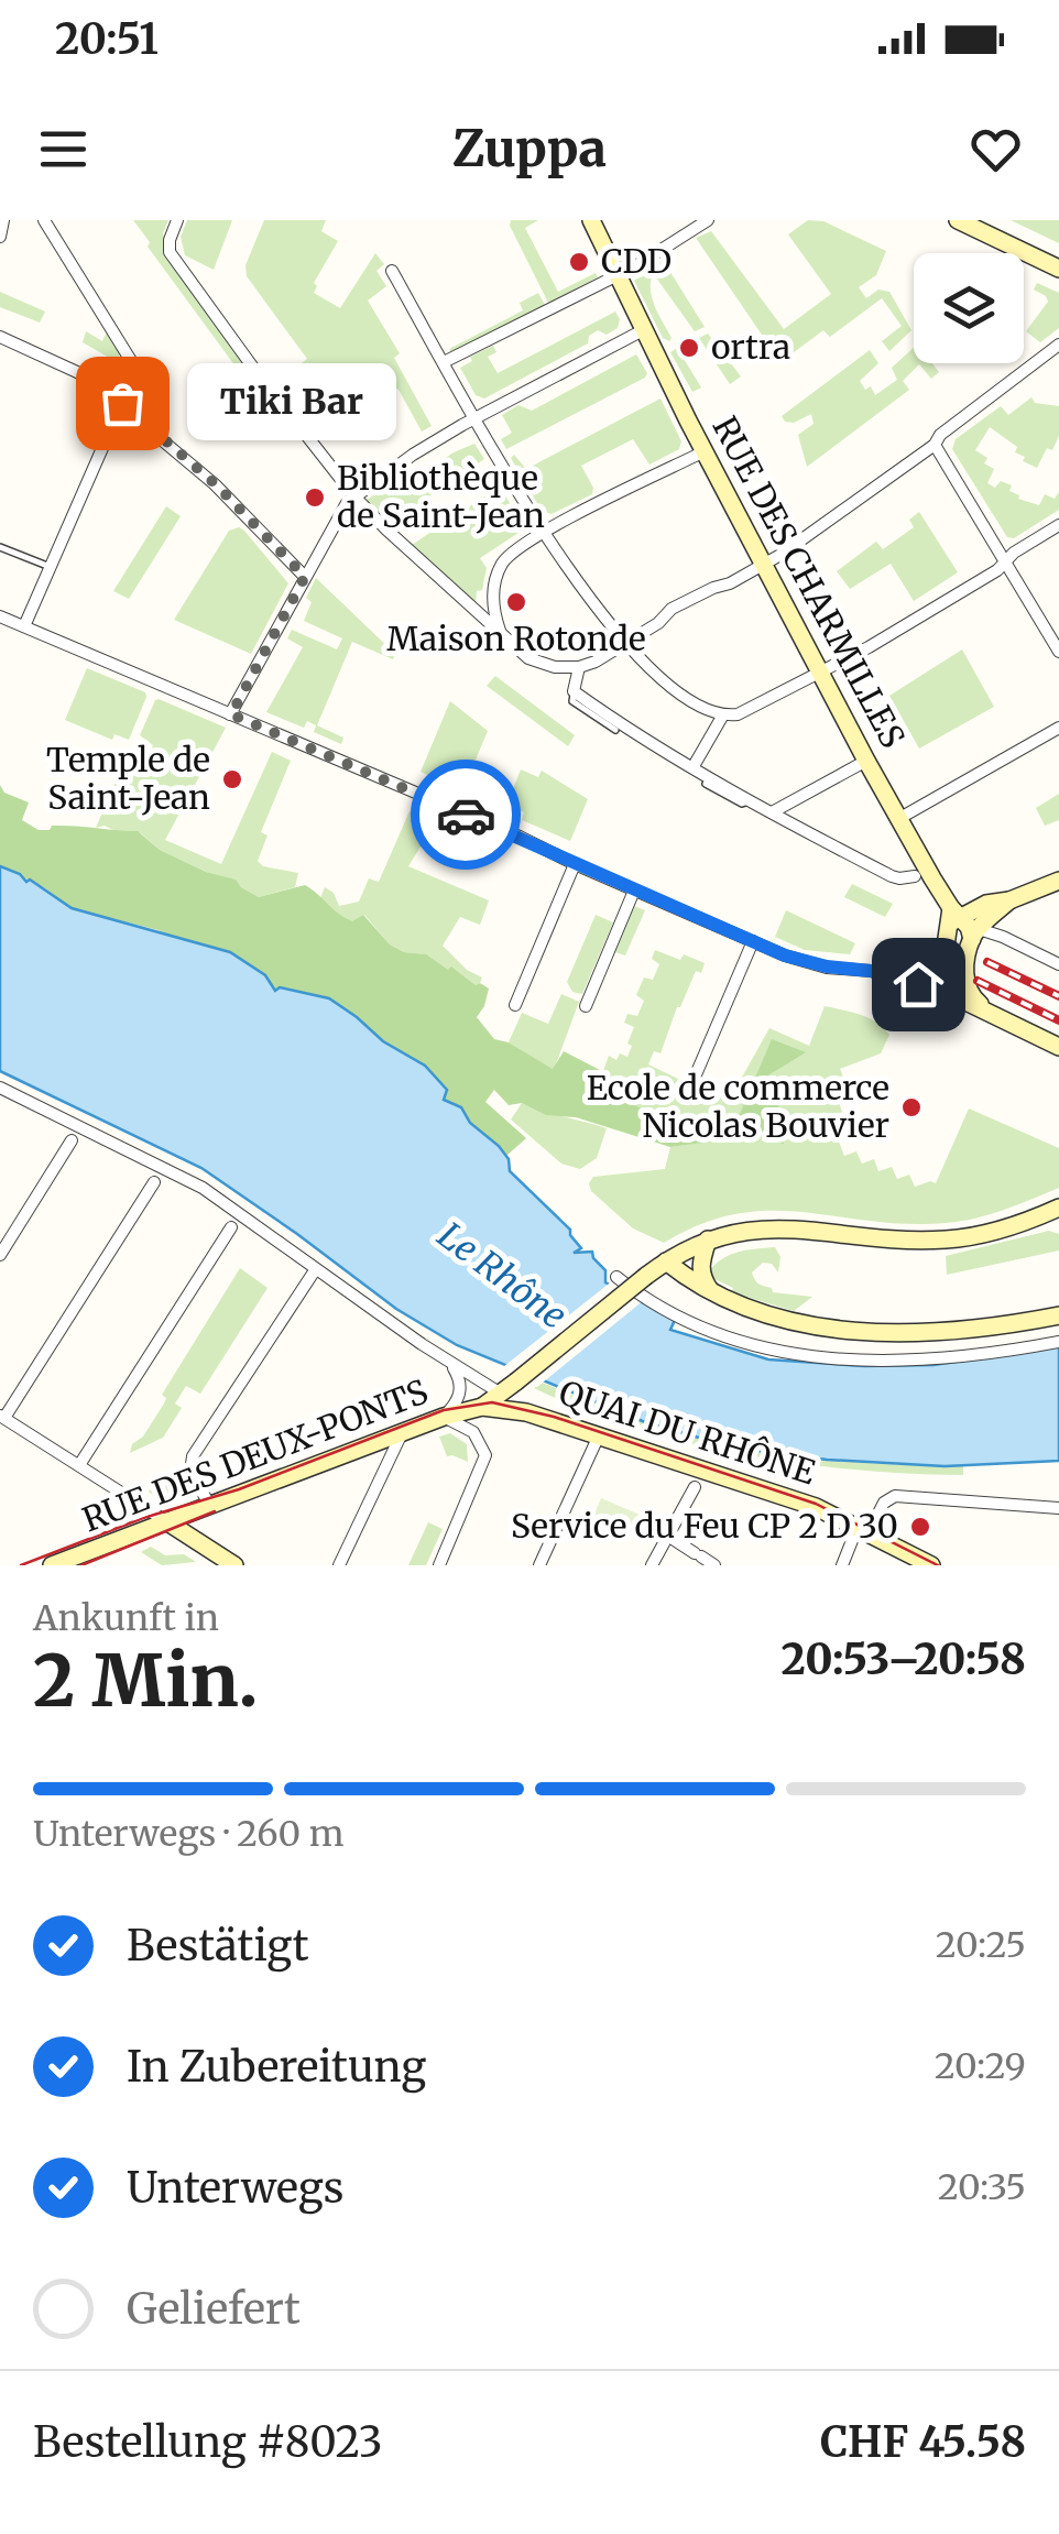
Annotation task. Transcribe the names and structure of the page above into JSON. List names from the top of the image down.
{
  "streets": {
    "main road": ["RUE DES CHARMILLES", "QUAI DU RHÔNE", "RUE DES DEUX-PONTS"]
  },
  "crossings": [
    ["QUAI DU RHÔNE", "RUE DES DEUX-PONTS"]
  ],
  "water": ["Le Rhône"],
  "places": [
    "CDD",
    "ortra",
    "Tiki Bar",
    "Bibliothèque de Saint-Jean",
    "Maison Rotonde",
    "Temple de Saint-Jean",
    "Ecole de commerce Nicolas Bouvier",
    "Service du Feu CP 2 D 30"
  ],
  "page": {
    "status": "20:51",
    "header": "Zuppa",
    "bubble": "Tiki Bar",
    "heading": ["2 Min.", "Ankunft in", "20:53–20:58"],
    "panel": ["Bestellung #8023", "CHF 45.58"],
    "bar": "Unterwegs · 260 m",
    "list": [
      ["Bestätigt", "20:25"],
      ["In Zubereitung", "20:29"],
      ["Unterwegs", "20:35"],
      "Geliefert"
    ]
  }
}
